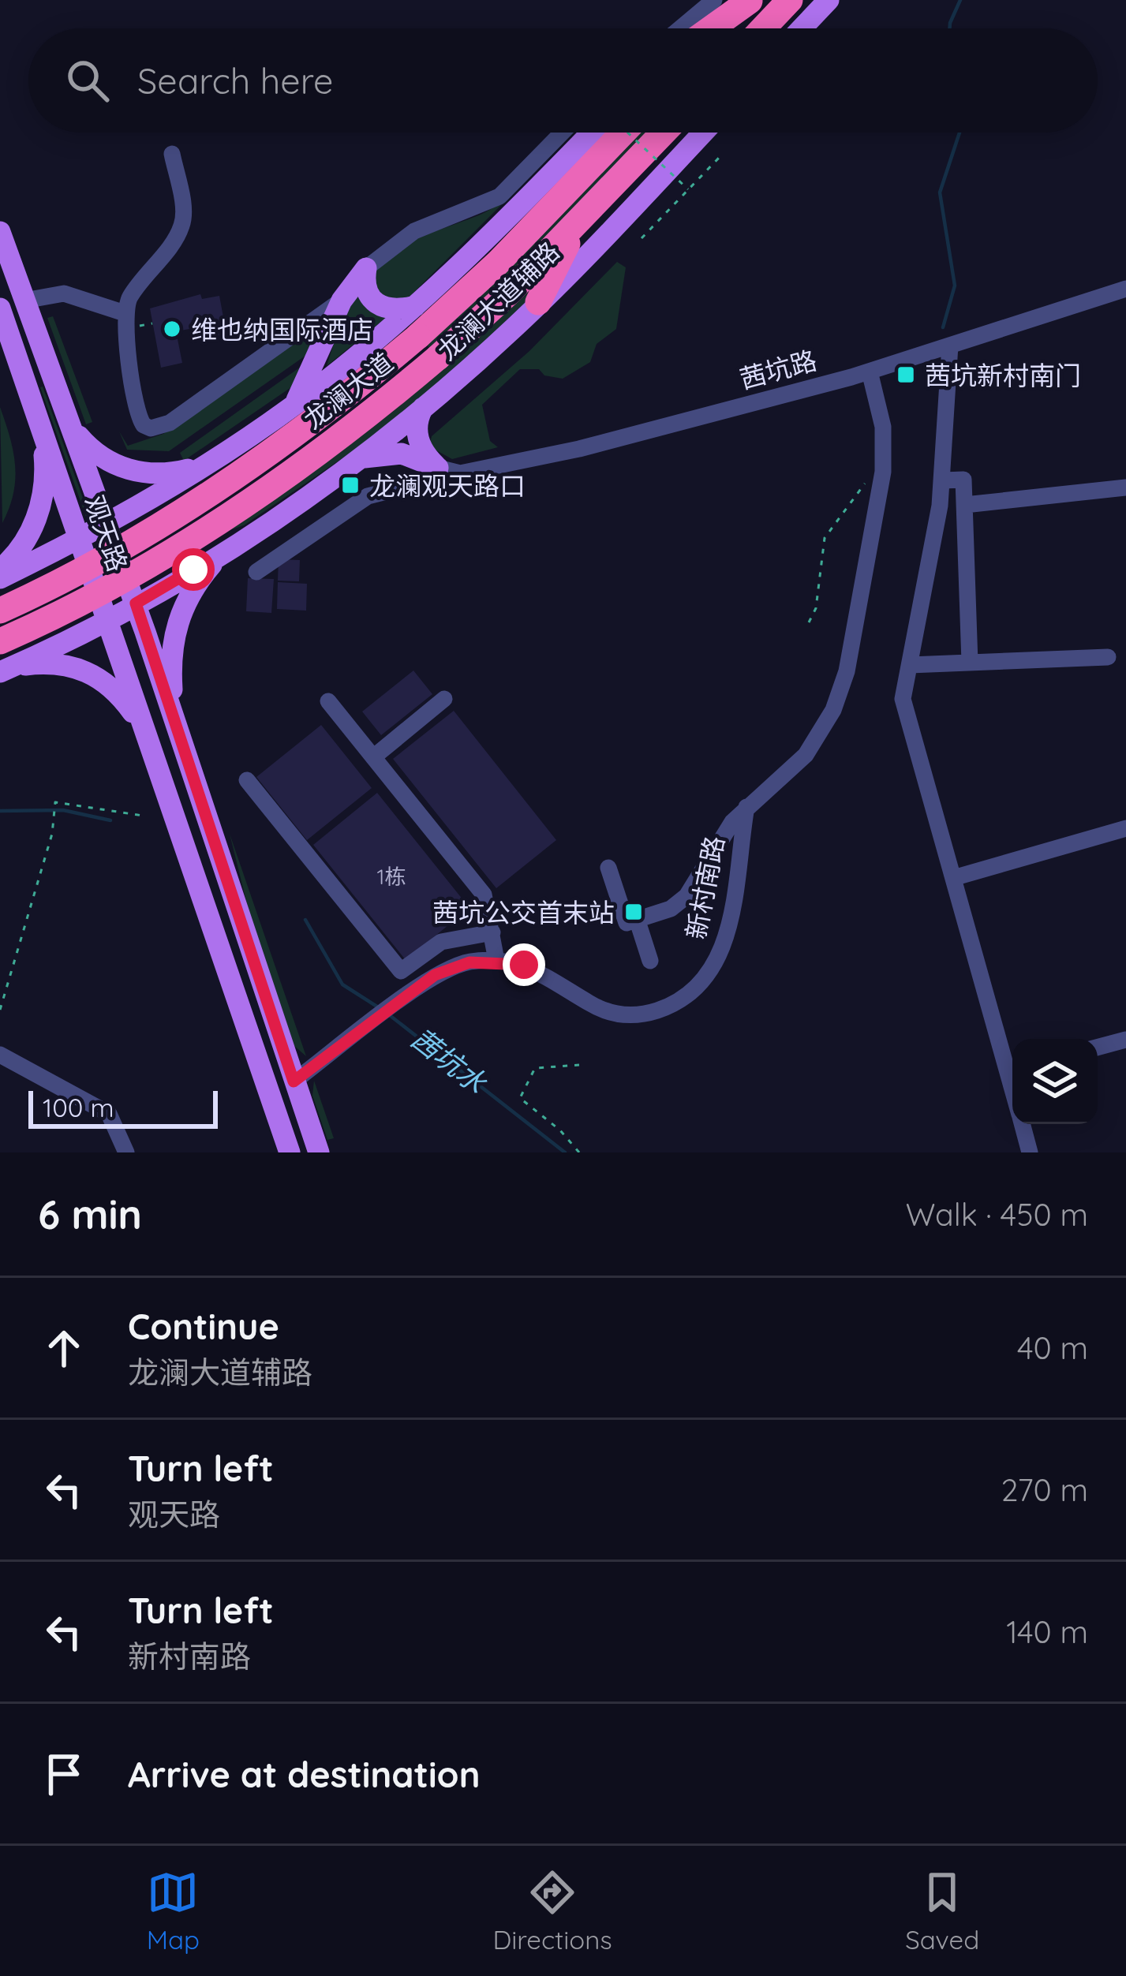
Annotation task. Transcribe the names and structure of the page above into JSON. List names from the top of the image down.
{
  "streets": {
    "highway": ["龙澜大道"],
    "main road": ["龙澜大道辅路", "观天路"],
    "street": ["茜坑路", "新村南路"]
  },
  "crossings": [
    ["龙澜大道辅路", "观天路"],
    ["茜坑路", "新村南路"],
    ["观天路", "新村南路"]
  ],
  "water": ["茜坑水"],
  "places": {
    "other": ["维也纳国际酒店"],
    "transit": ["茜坑新村南门", "龙澜观天路口", "茜坑公交首末站"]
  },
  "house_numbers": ["1栋"],
  "scale_bar": "100 m",
  "page": {
    "search": "Search here",
    "scale": "100 m",
    "heading": ["6 min", "Walk · 450 m"],
    "list": [
      ["Continue", "龙澜大道辅路", "40 m"],
      ["Turn left", "观天路", "270 m"],
      ["Turn left", "新村南路", "140 m"],
      "Arrive at destination"
    ],
    "nav": ["Map", "Directions", "Saved"]
  }
}
